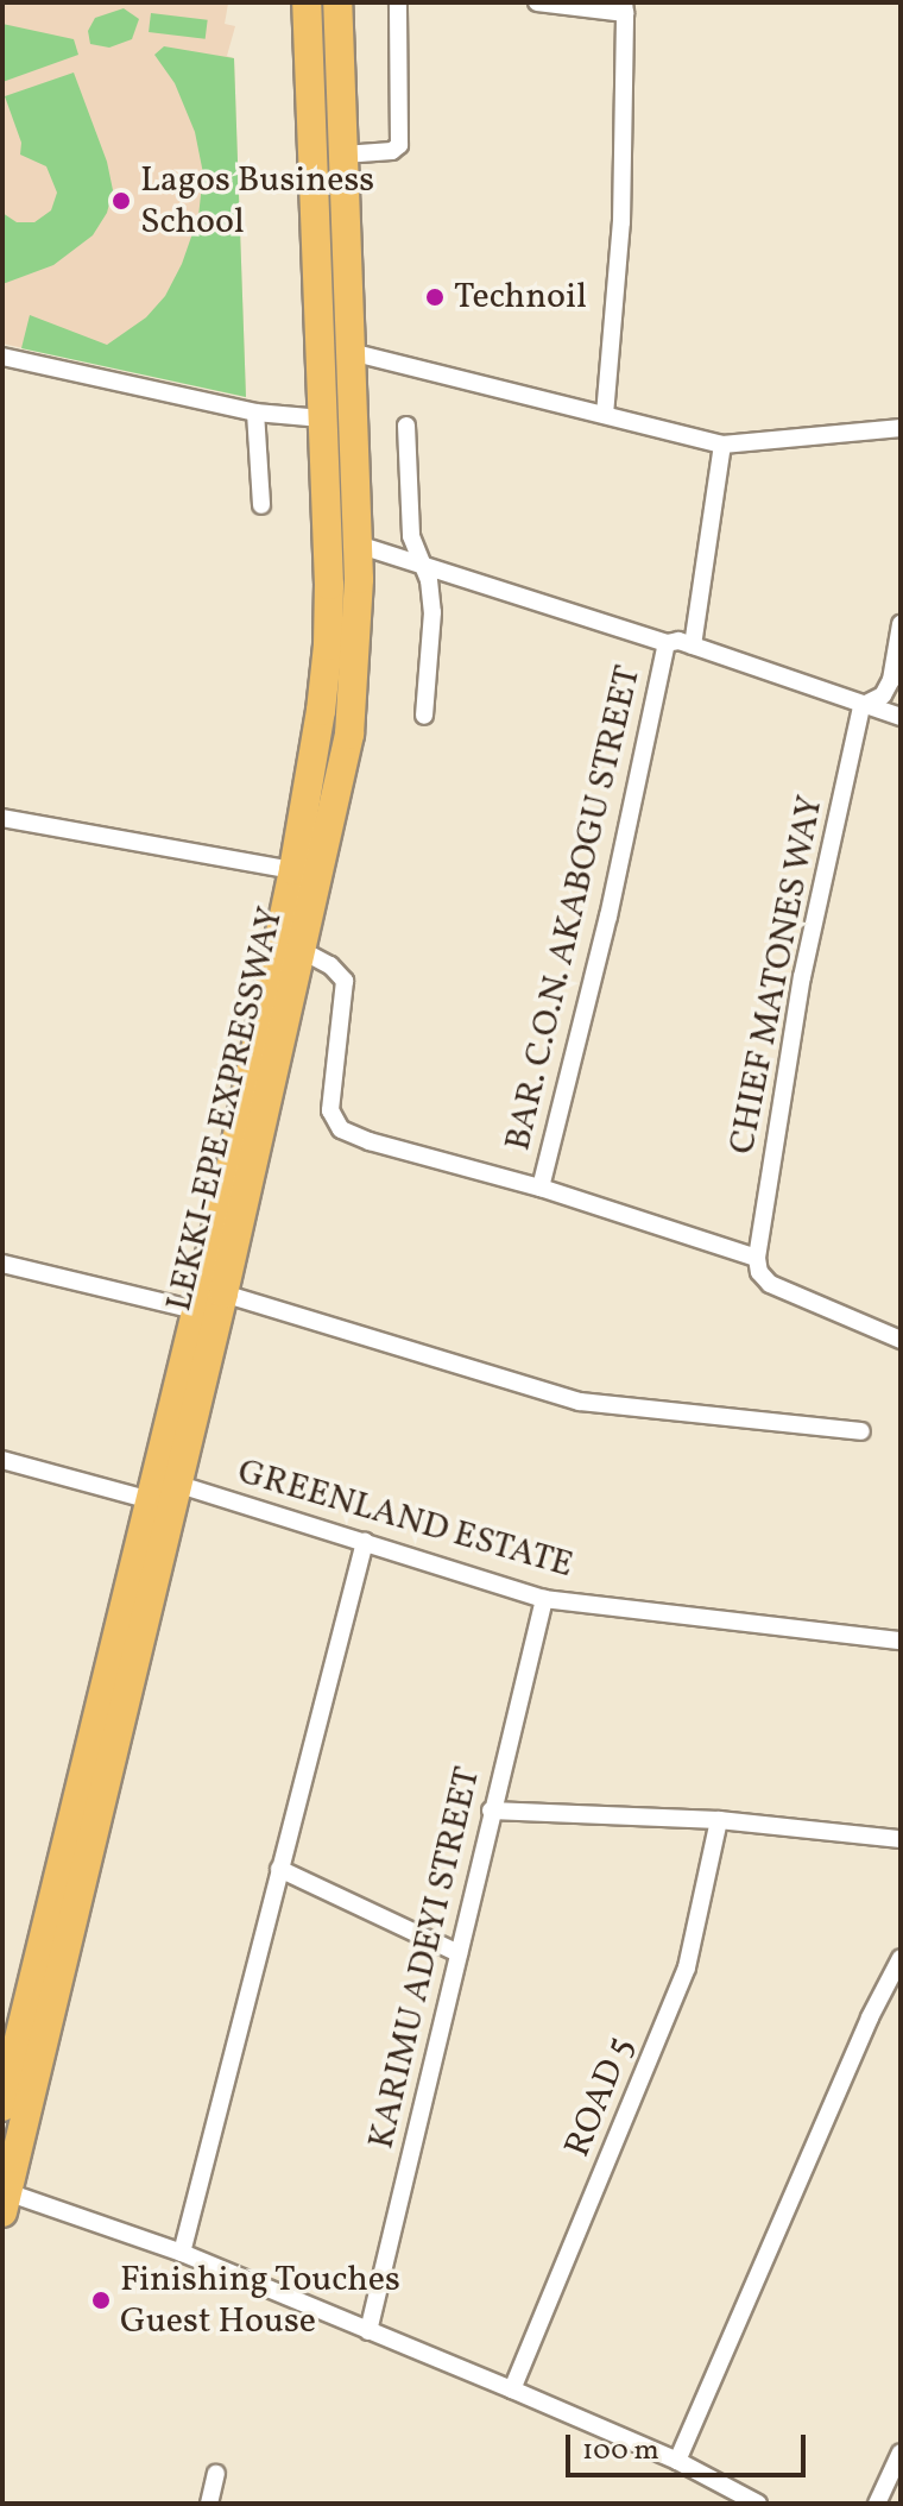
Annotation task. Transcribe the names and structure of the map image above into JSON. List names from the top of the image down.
{
  "streets": {
    "highway": ["LEKKI-EPE EXPRESSWAY"],
    "street": [
      "BAR. C.O.N. AKABOGU STREET",
      "CHIEF MATONES WAY",
      "GREENLAND ESTATE",
      "KARIMU ADEYI STREET",
      "ROAD 5"
    ]
  },
  "crossings": [
    ["BAR. C.O.N. AKABOGU STREET", "CHIEF MATONES WAY"],
    ["LEKKI-EPE EXPRESSWAY", "GREENLAND ESTATE"],
    ["GREENLAND ESTATE", "KARIMU ADEYI STREET"]
  ],
  "places": ["Lagos Business School", "Technoil", "Finishing Touches Guest House"],
  "scale_bar": "100 m"
}
